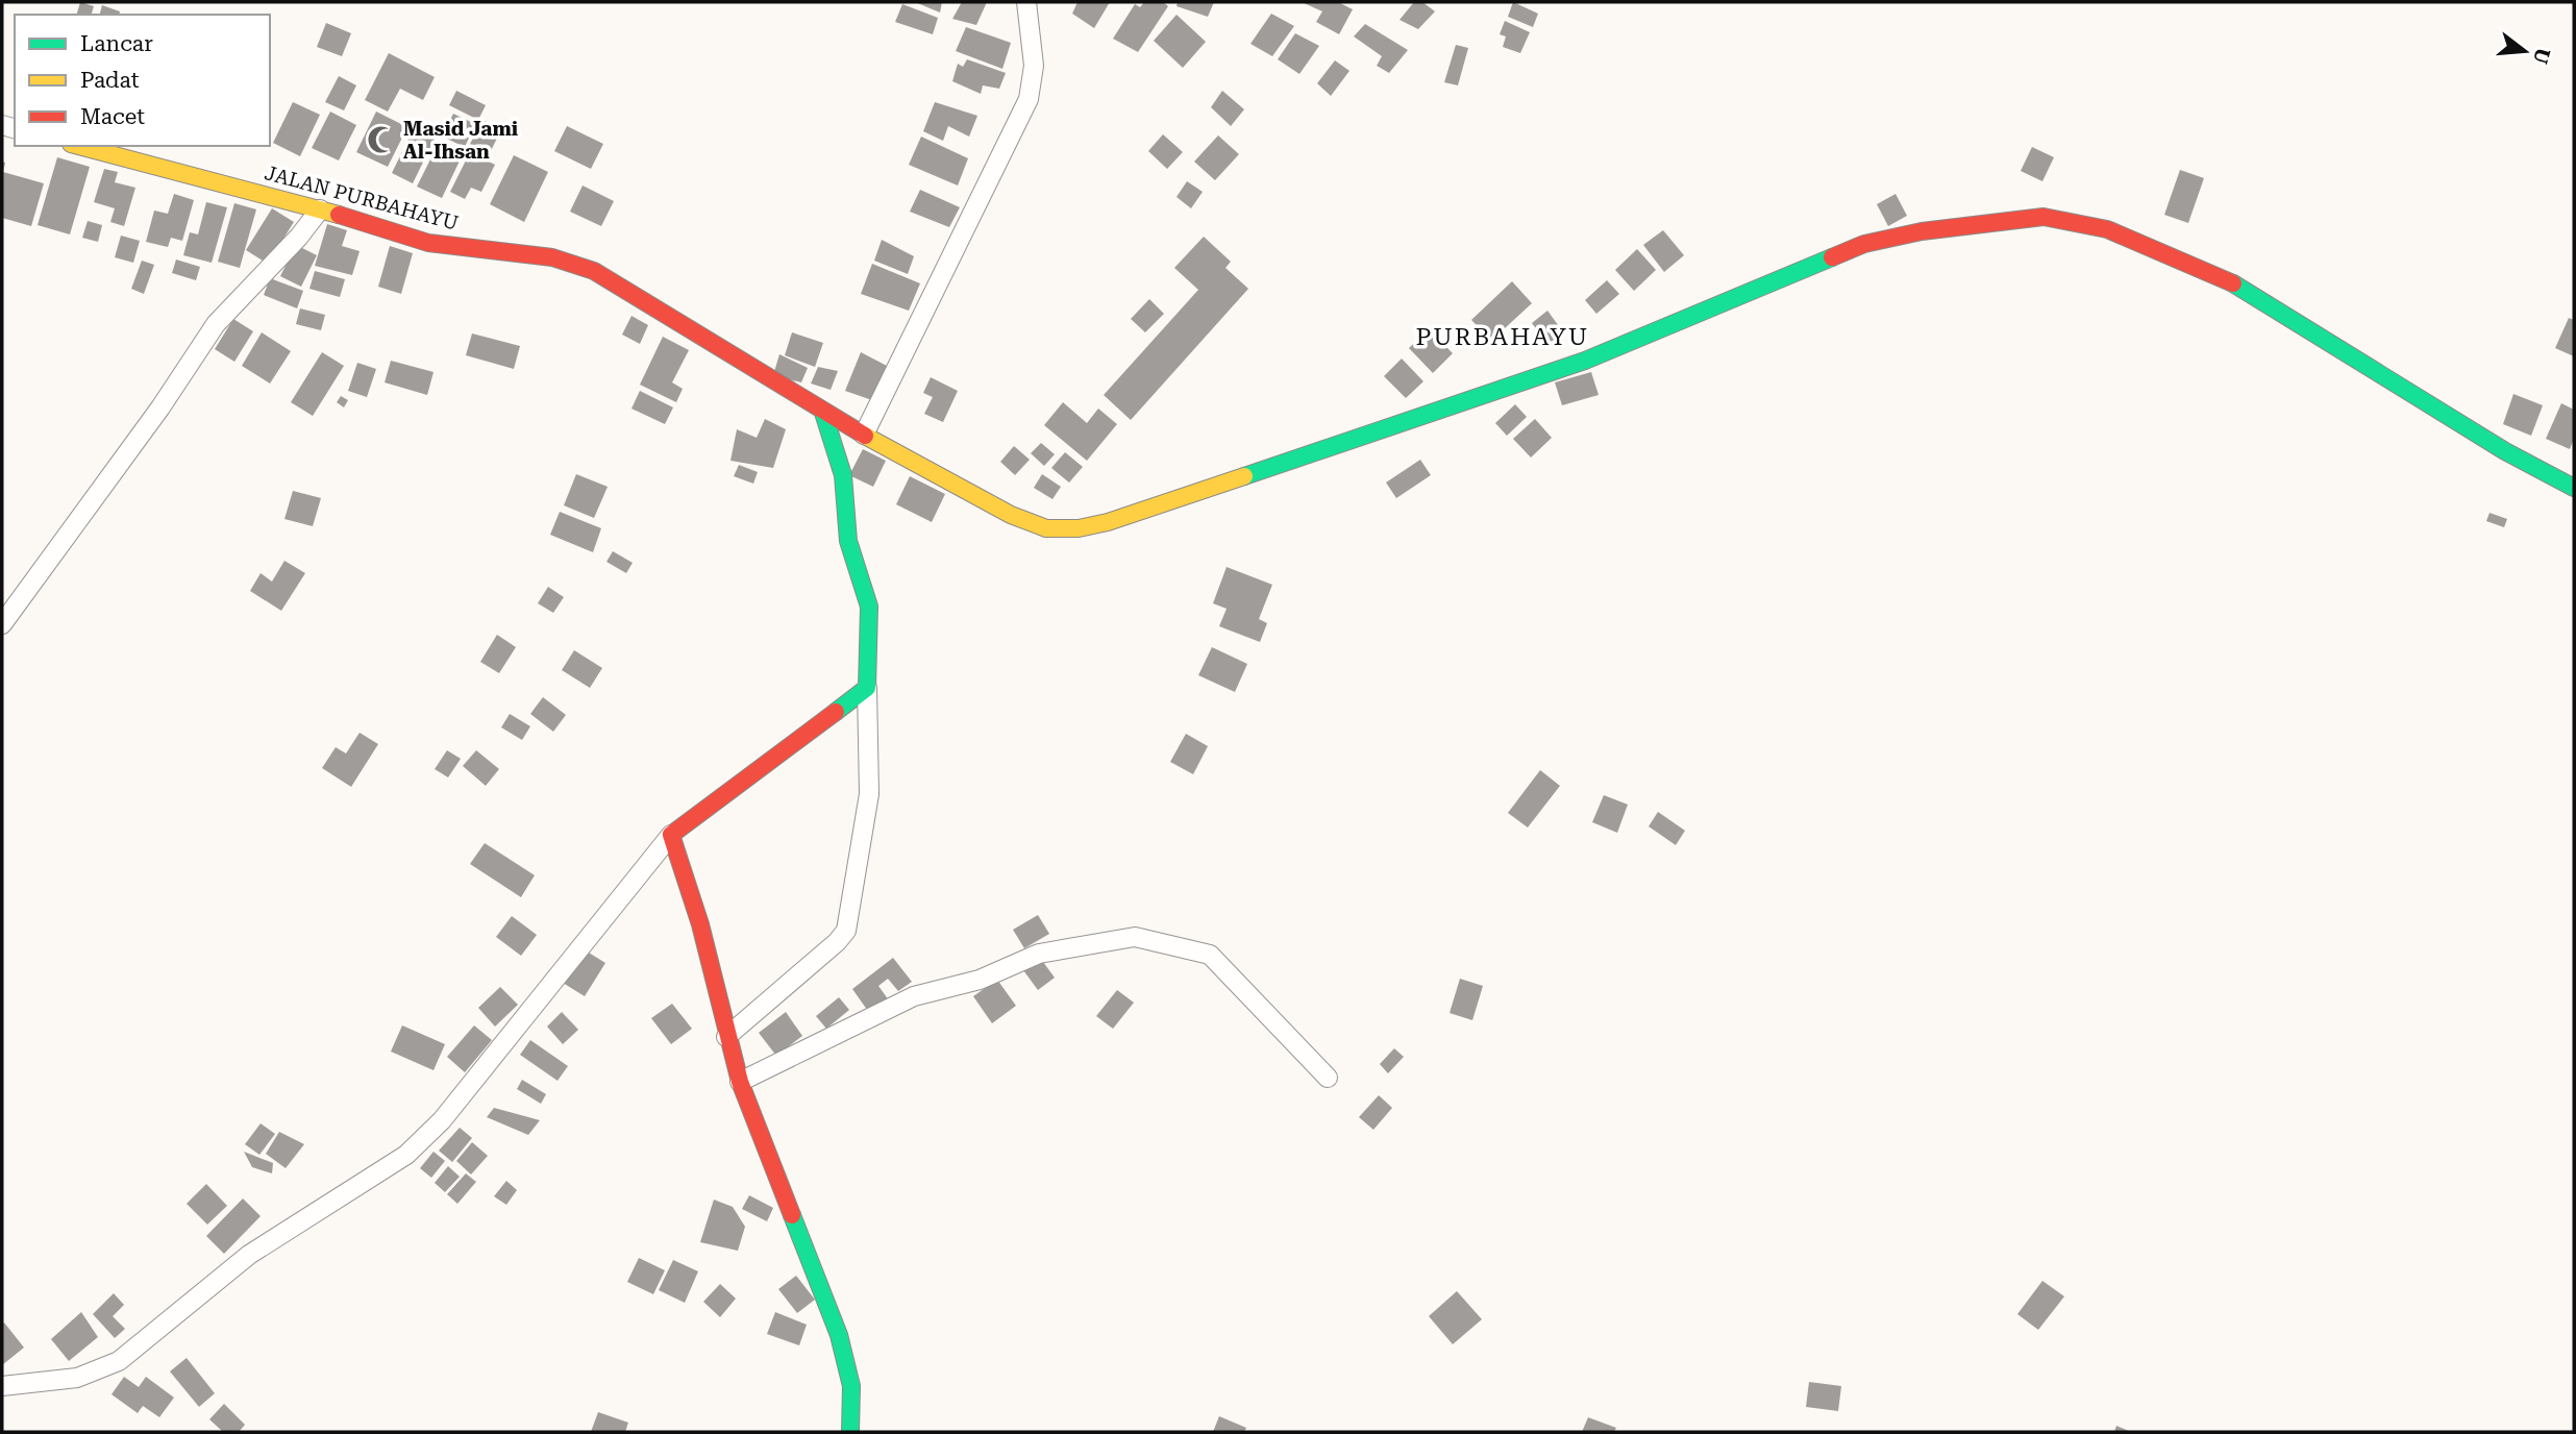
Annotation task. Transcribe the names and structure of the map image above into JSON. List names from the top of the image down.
{
  "streets": {
    "street": ["JALAN PURBAHAYU"]
  },
  "districts": ["PURBAHAYU"],
  "places": {
    "mosque": ["Masid Jami Al-Ihsan"]
  },
  "legend": ["Lancar", "Padat", "Macet"],
  "north": "right"
}
